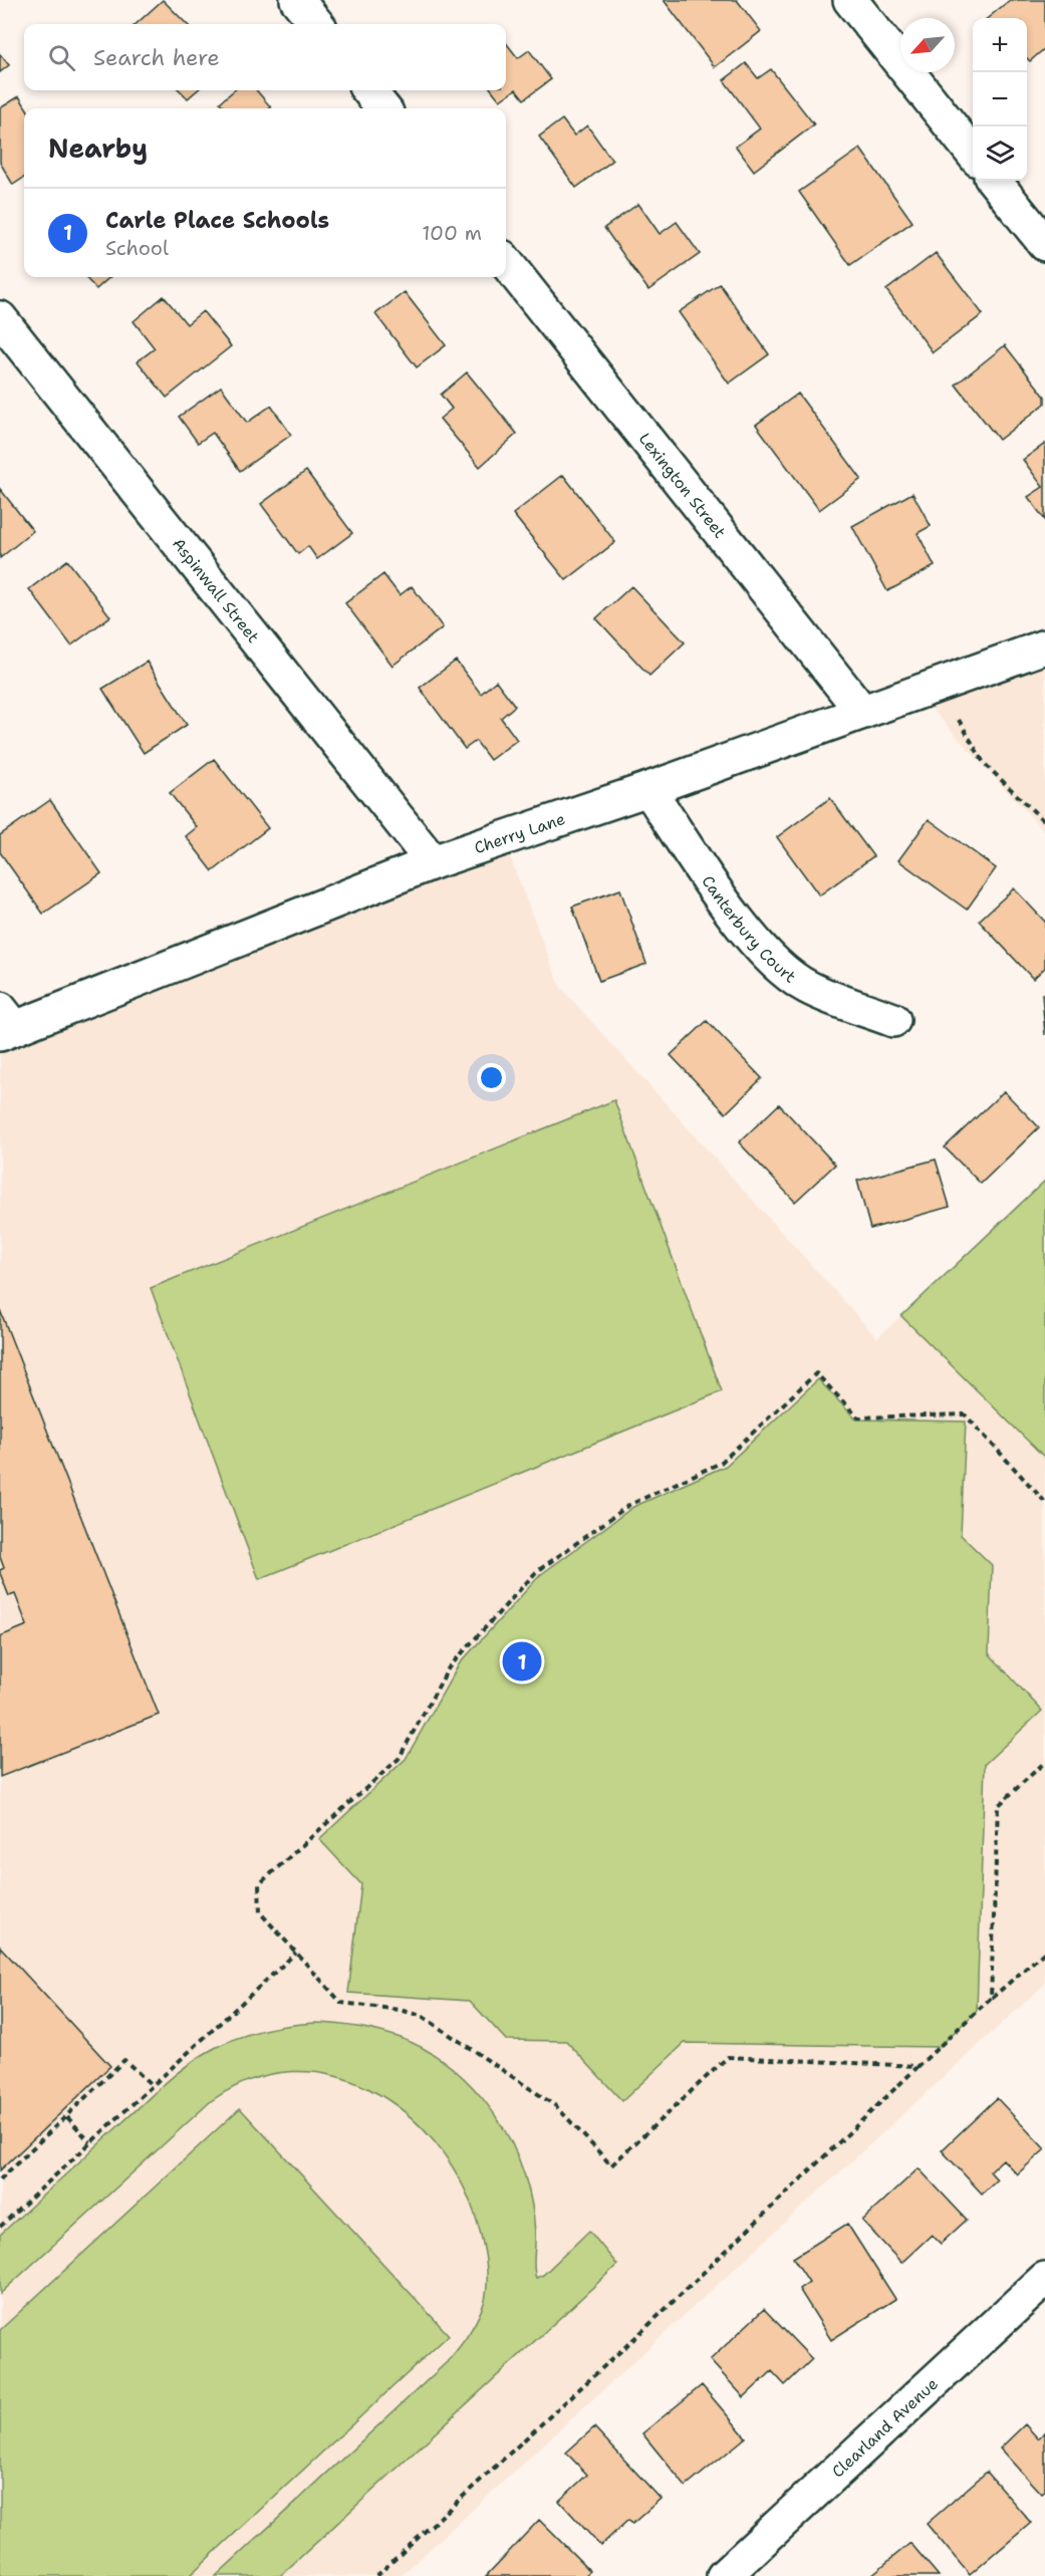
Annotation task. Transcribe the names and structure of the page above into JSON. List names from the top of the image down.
{
  "streets": {
    "street": [
      "Lexington Street",
      "Aspinwall Street",
      "Cherry Lane",
      "Canterbury Court",
      "Clearland Avenue"
    ]
  },
  "crossings": [
    ["Lexington Street", "Cherry Lane"],
    ["Aspinwall Street", "Cherry Lane"],
    ["Cherry Lane", "Canterbury Court"]
  ],
  "north": "bottom left",
  "page": {
    "map_buttons": ["+", "−"],
    "search": "Search here",
    "heading": "Nearby",
    "list": [
      {
        "mark": "1",
        "name": "Carle Place Schools",
        "note": "School",
        "value": "100 m"
      }
    ],
    "pins": "1"
  }
}
